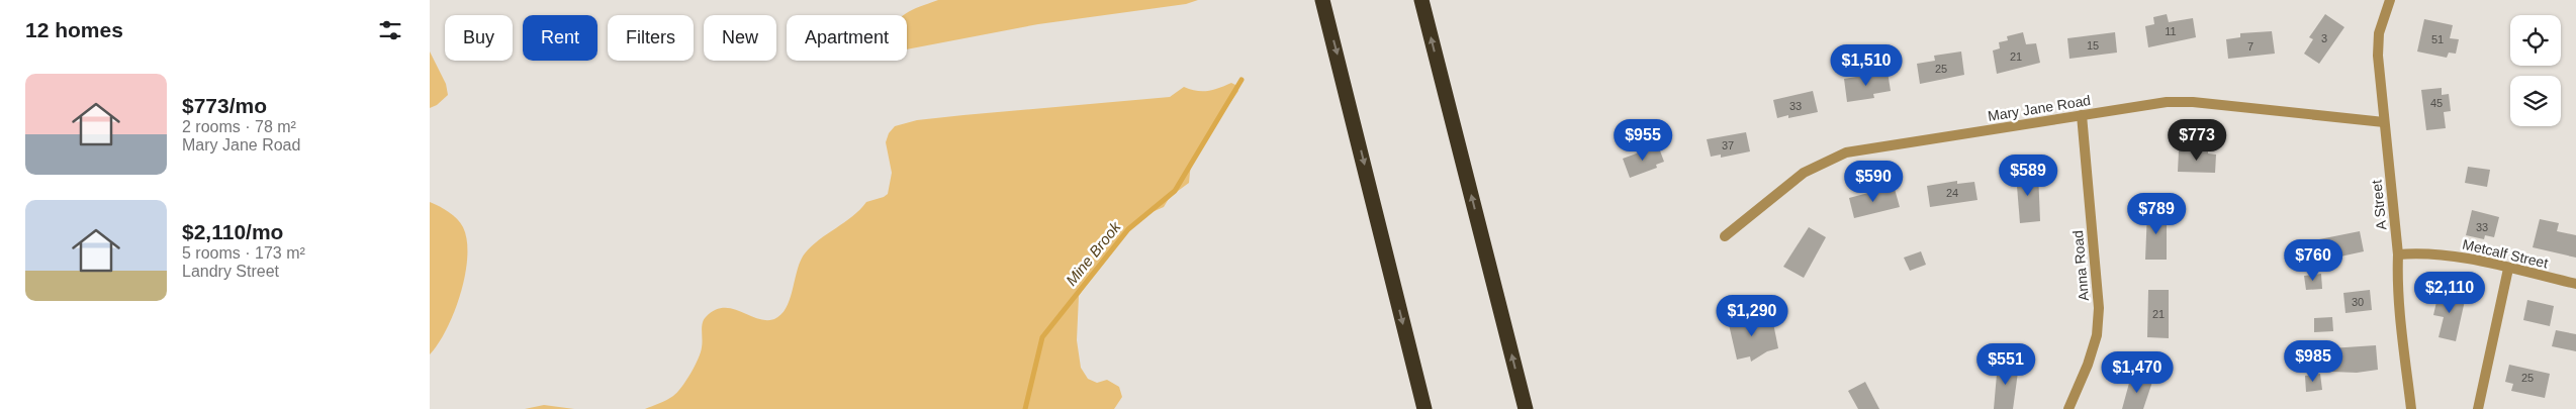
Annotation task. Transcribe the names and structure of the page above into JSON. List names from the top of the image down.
{
  "streets": {
    "street": [
      "Mary Jane Road",
      "A Street",
      "Metcalf Street",
      "Anna Road"
    ]
  },
  "crossings": [
    ["Mary Jane Road", "A Street"],
    ["Mary Jane Road", "Anna Road"],
    ["A Street", "Metcalf Street"]
  ],
  "water": ["Mine Brook"],
  "house_numbers": [
    "11",
    "3",
    "51",
    "15",
    "7",
    "21",
    "25",
    "45",
    "33",
    "37",
    "24",
    "33",
    "30",
    "21",
    "25"
  ],
  "page": {
    "heading": "12 homes",
    "chip": [
      "Buy",
      "Rent",
      "Filters",
      "New",
      "Apartment"
    ],
    "price": [
      "$1,510",
      "$955",
      "$773",
      "$589",
      "$590",
      "$789",
      "$760",
      "$2,110",
      "$1,290",
      "$985",
      "$551",
      "$1,470"
    ],
    "list": [
      {
        "name": "$773/mo",
        "note": "2 rooms · 78 m² · Mary Jane Road"
      },
      {
        "name": "$2,110/mo",
        "note": "5 rooms · 173 m² · Landry Street"
      }
    ]
  }
}
